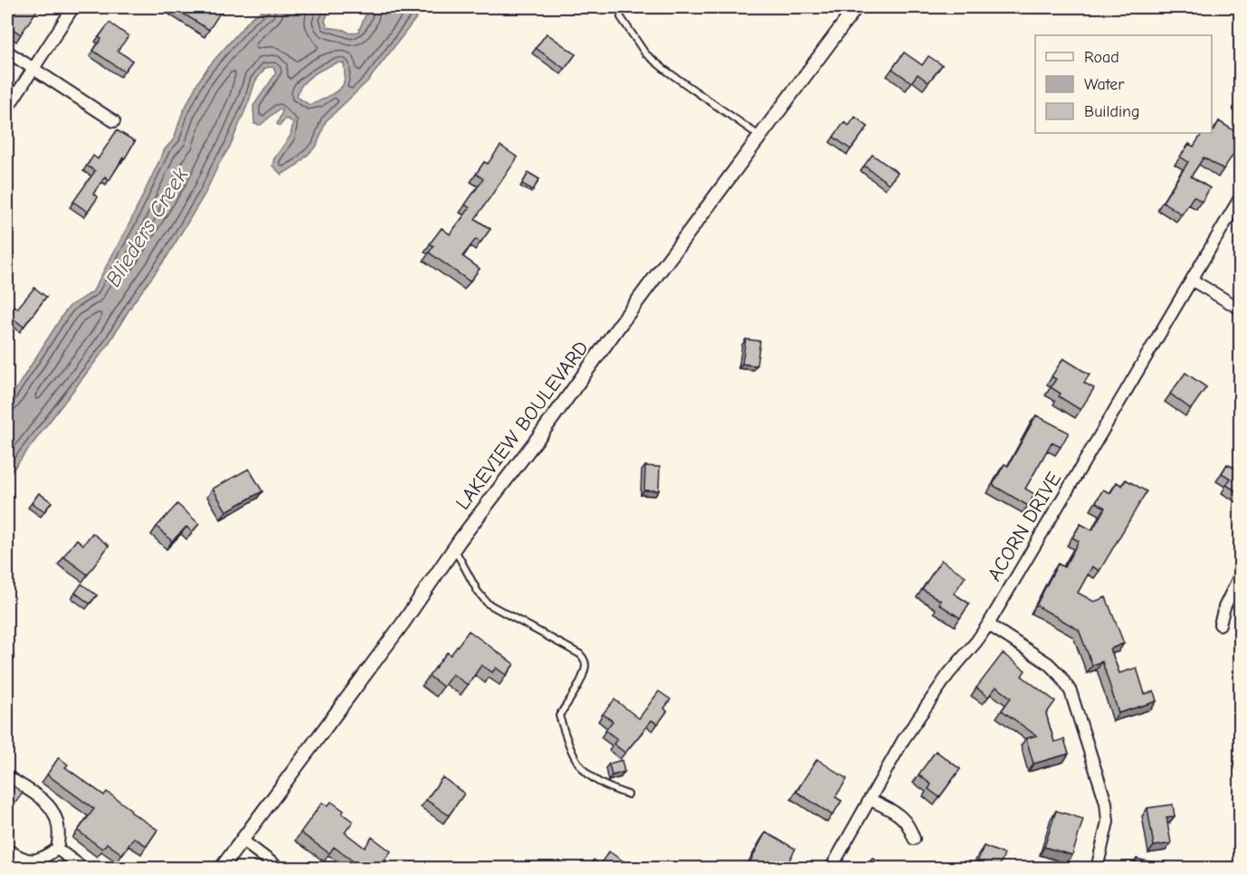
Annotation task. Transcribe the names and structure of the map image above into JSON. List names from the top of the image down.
{
  "streets": {
    "street": ["LAKEVIEW BOULEVARD", "ACORN DRIVE"]
  },
  "water": ["Blieders Creek"],
  "legend": ["Road", "Water", "Building"]
}
